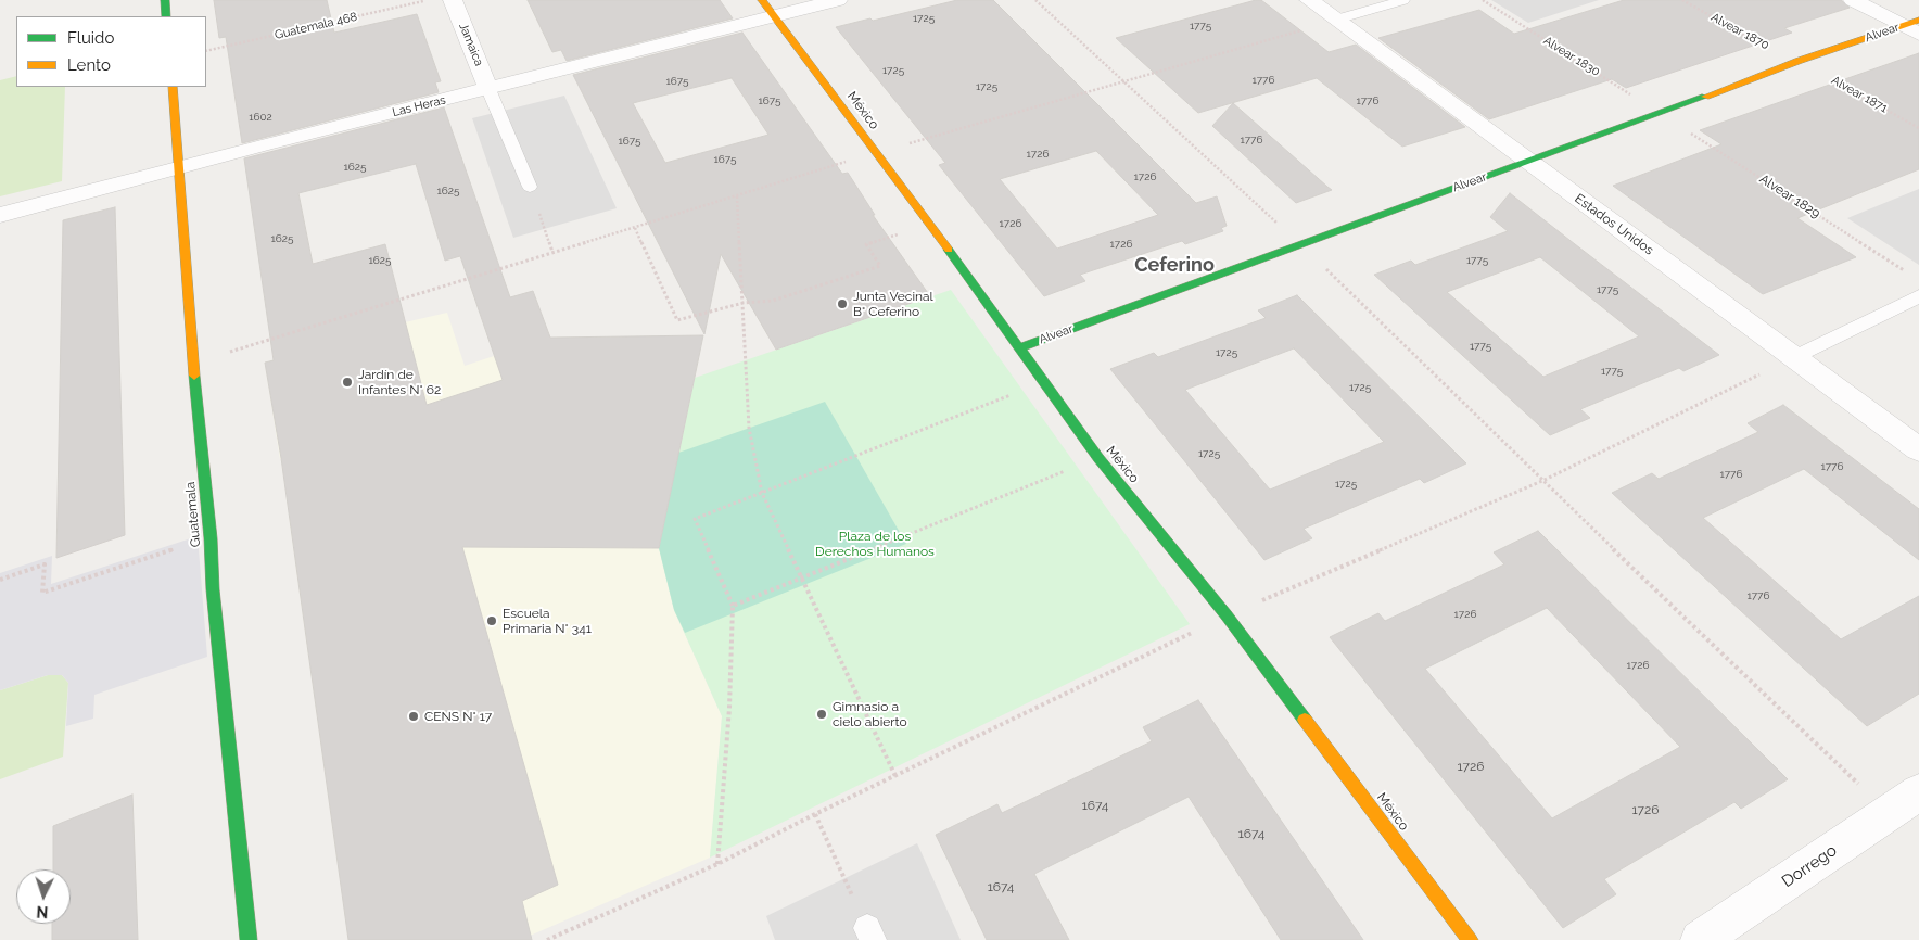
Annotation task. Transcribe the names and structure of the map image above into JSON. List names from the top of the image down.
{
  "streets": {
    "street": [
      "Alvear",
      "Jamaica",
      "Las Heras",
      "México",
      "Estados Unidos",
      "Guatemala",
      "Dorrego"
    ],
    "path": [
      "Guatemala 468",
      "Alvear 1870",
      "Alvear 1830",
      "Alvear 1871",
      "Alvear 1829"
    ]
  },
  "crossings": [
    ["Alvear 1870", "Alvear"],
    ["Alvear 1870", "Alvear 1871"],
    ["Alvear", "Alvear 1830"],
    ["Alvear", "Alvear 1871"],
    ["Alvear", "México"],
    ["Alvear", "Alvear 1829"],
    ["Alvear", "Estados Unidos"],
    ["Jamaica", "Las Heras"],
    ["Alvear 1830", "Alvear 1829"],
    ["Las Heras", "México"],
    ["Las Heras", "Guatemala"]
  ],
  "districts": ["Ceferino"],
  "parks": ["Plaza de los Derechos Humanos"],
  "places": [
    "Junta Vecinal B° Ceferino",
    "Jardín de Infantes N° 62",
    "Escuela Primaria N° 341",
    "Gimnasio a cielo abierto",
    "CENS N° 17"
  ],
  "house_numbers": [
    "1725",
    "1775",
    "1725",
    "1776",
    "1675",
    "1725",
    "1675",
    "1776",
    "1602",
    "1776",
    "1675",
    "1726",
    "1675",
    "1625",
    "1726",
    "1625",
    "1726",
    "1625",
    "1726",
    "1625",
    "1775",
    "1775",
    "1775",
    "1725",
    "1775",
    "1725",
    "1725",
    "1776",
    "1776",
    "1725",
    "1776",
    "1726",
    "1726",
    "1726",
    "1674",
    "1726",
    "1674",
    "1674"
  ],
  "legend": ["Fluido", "Lento"],
  "north": "bottom"
}
